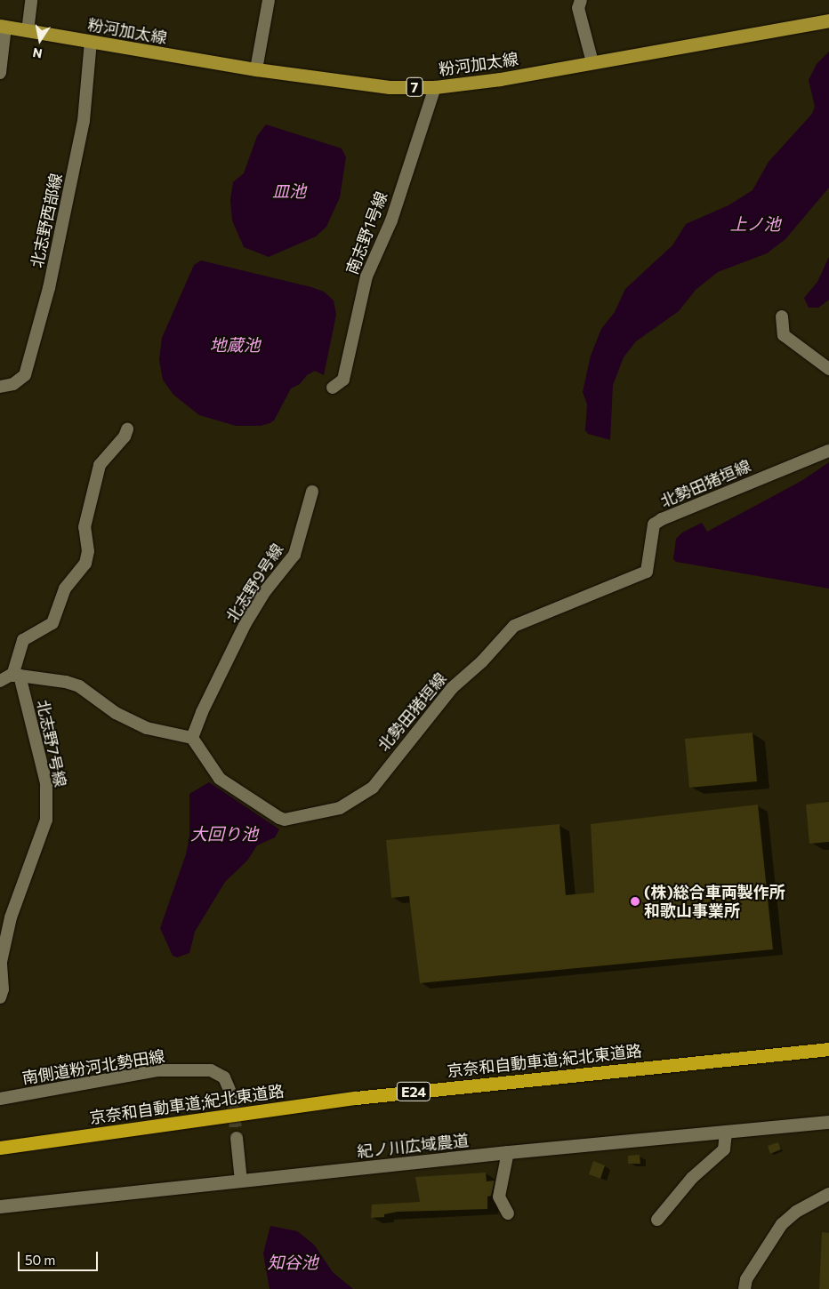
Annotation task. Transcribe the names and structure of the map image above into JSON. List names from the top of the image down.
{
  "streets": {
    "highway": ["京奈和自動車道;紀北東道路", "E24"],
    "main road": ["粉河加太線", "7"],
    "street": [
      "北志野西部線",
      "南志野1号線",
      "北勢田猪垣線",
      "北志野9号線",
      "北志野7号線",
      "南側道粉河北勢田線",
      "紀ノ川広域農道"
    ]
  },
  "crossings": [
    ["粉河加太線", "北志野西部線"],
    ["粉河加太線", "南志野1号線"],
    ["北勢田猪垣線", "北志野9号線"]
  ],
  "water": [
    "皿池",
    "上ノ池",
    "地蔵池",
    "大回り池",
    "知谷池"
  ],
  "places": ["(株)総合車両製作所 和歌山事業所"],
  "scale_bar": "50 m",
  "north": "bottom"
}
